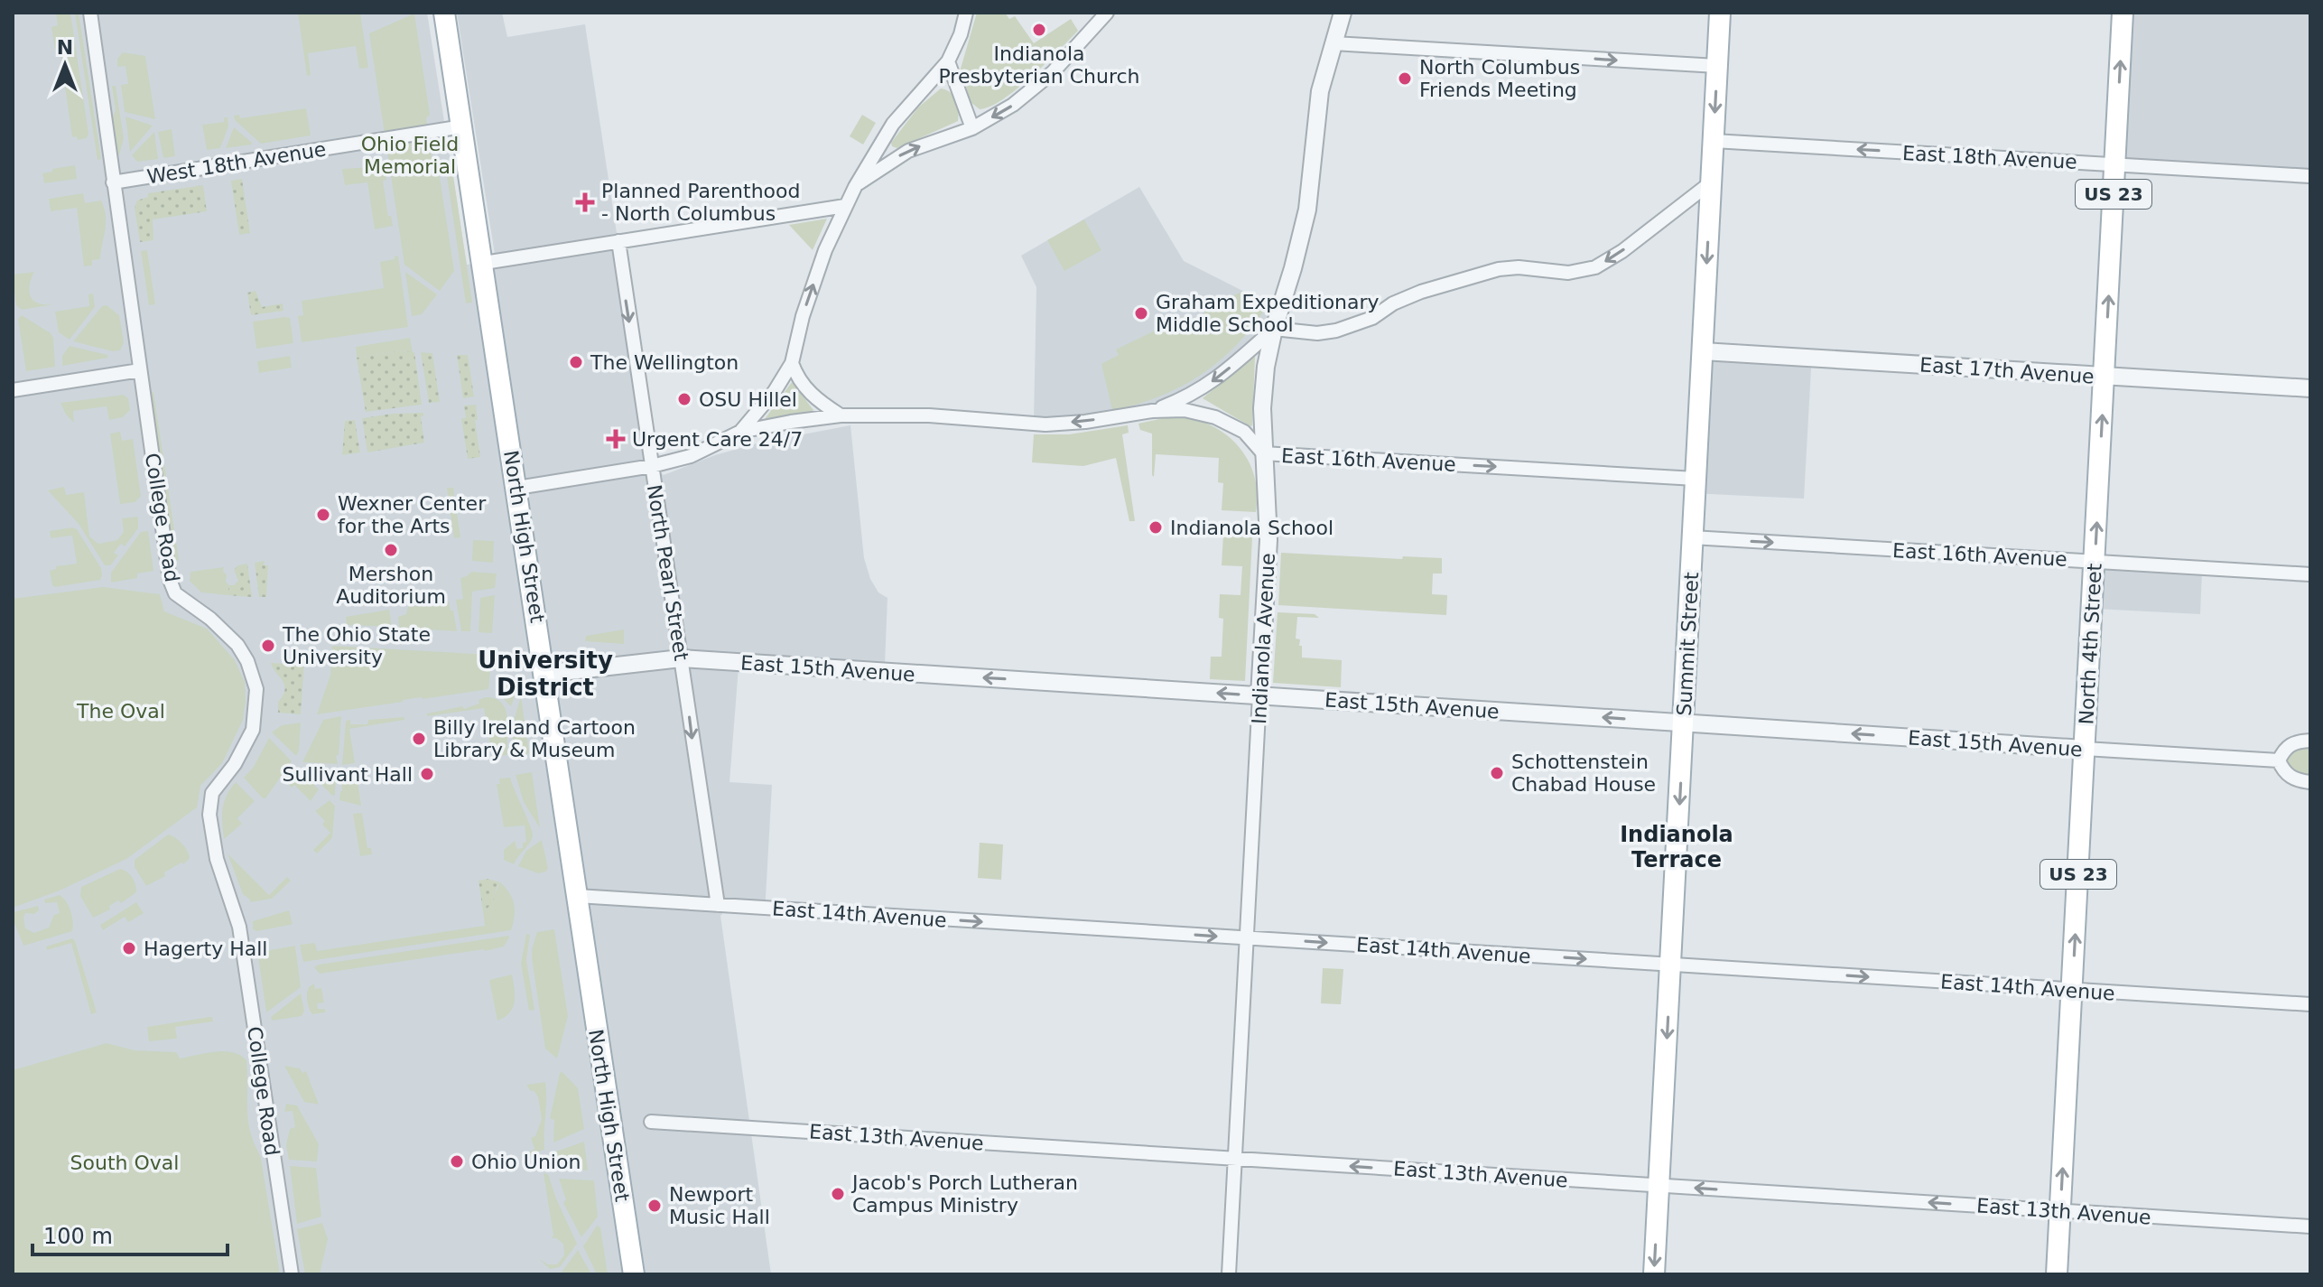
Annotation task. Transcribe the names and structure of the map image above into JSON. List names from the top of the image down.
{
  "streets": {
    "main road": [
      "US 23",
      "North High Street",
      "Summit Street",
      "North 4th Street"
    ],
    "street": [
      "East 18th Avenue",
      "West 18th Avenue",
      "East 17th Avenue",
      "East 16th Avenue",
      "College Road",
      "North Pearl Street",
      "Indianola Avenue",
      "East 15th Avenue",
      "East 14th Avenue",
      "East 13th Avenue"
    ]
  },
  "crossings": [
    ["East 18th Avenue", "Summit Street"],
    ["East 18th Avenue", "North 4th Street"],
    ["West 18th Avenue", "College Road"],
    ["West 18th Avenue", "North High Street"],
    ["East 17th Avenue", "Summit Street"],
    ["East 17th Avenue", "North 4th Street"],
    ["East 16th Avenue", "North High Street"],
    ["East 16th Avenue", "North Pearl Street"],
    ["East 16th Avenue", "Indianola Avenue"],
    ["East 16th Avenue", "Summit Street"],
    ["East 16th Avenue", "North 4th Street"],
    ["North High Street", "East 15th Avenue"],
    ["North High Street", "East 14th Avenue"],
    ["North Pearl Street", "East 15th Avenue"],
    ["North Pearl Street", "East 14th Avenue"],
    ["Indianola Avenue", "East 15th Avenue"],
    ["Indianola Avenue", "East 14th Avenue"],
    ["Indianola Avenue", "East 13th Avenue"],
    ["Summit Street", "East 15th Avenue"],
    ["Summit Street", "East 14th Avenue"],
    ["Summit Street", "East 13th Avenue"],
    ["North 4th Street", "East 15th Avenue"],
    ["North 4th Street", "East 14th Avenue"],
    ["North 4th Street", "East 13th Avenue"]
  ],
  "one_way": [
    "East 18th Avenue",
    "North Pearl Street",
    "Summit Street",
    "North 4th Street",
    "East 15th Avenue",
    "East 14th Avenue",
    "East 13th Avenue"
  ],
  "districts": ["University District", "Indianola Terrace"],
  "parks": ["Ohio Field Memorial", "The Oval", "South Oval"],
  "places": {
    "other": [
      "Indianola Presbyterian Church",
      "North Columbus Friends Meeting",
      "Graham Expeditionary Middle School",
      "The Wellington",
      "OSU Hillel",
      "Wexner Center for the Arts",
      "Indianola School",
      "Mershon Auditorium",
      "The Ohio State University",
      "Billy Ireland Cartoon Library & Museum",
      "Schottenstein Chabad House",
      "Sullivant Hall",
      "Hagerty Hall",
      "Ohio Union",
      "Jacob's Porch Lutheran Campus Ministry",
      "Newport Music Hall"
    ],
    "health": ["Planned Parenthood - North Columbus", "Urgent Care 24/7"]
  },
  "scale_bar": "100 m",
  "north": "top"
}
